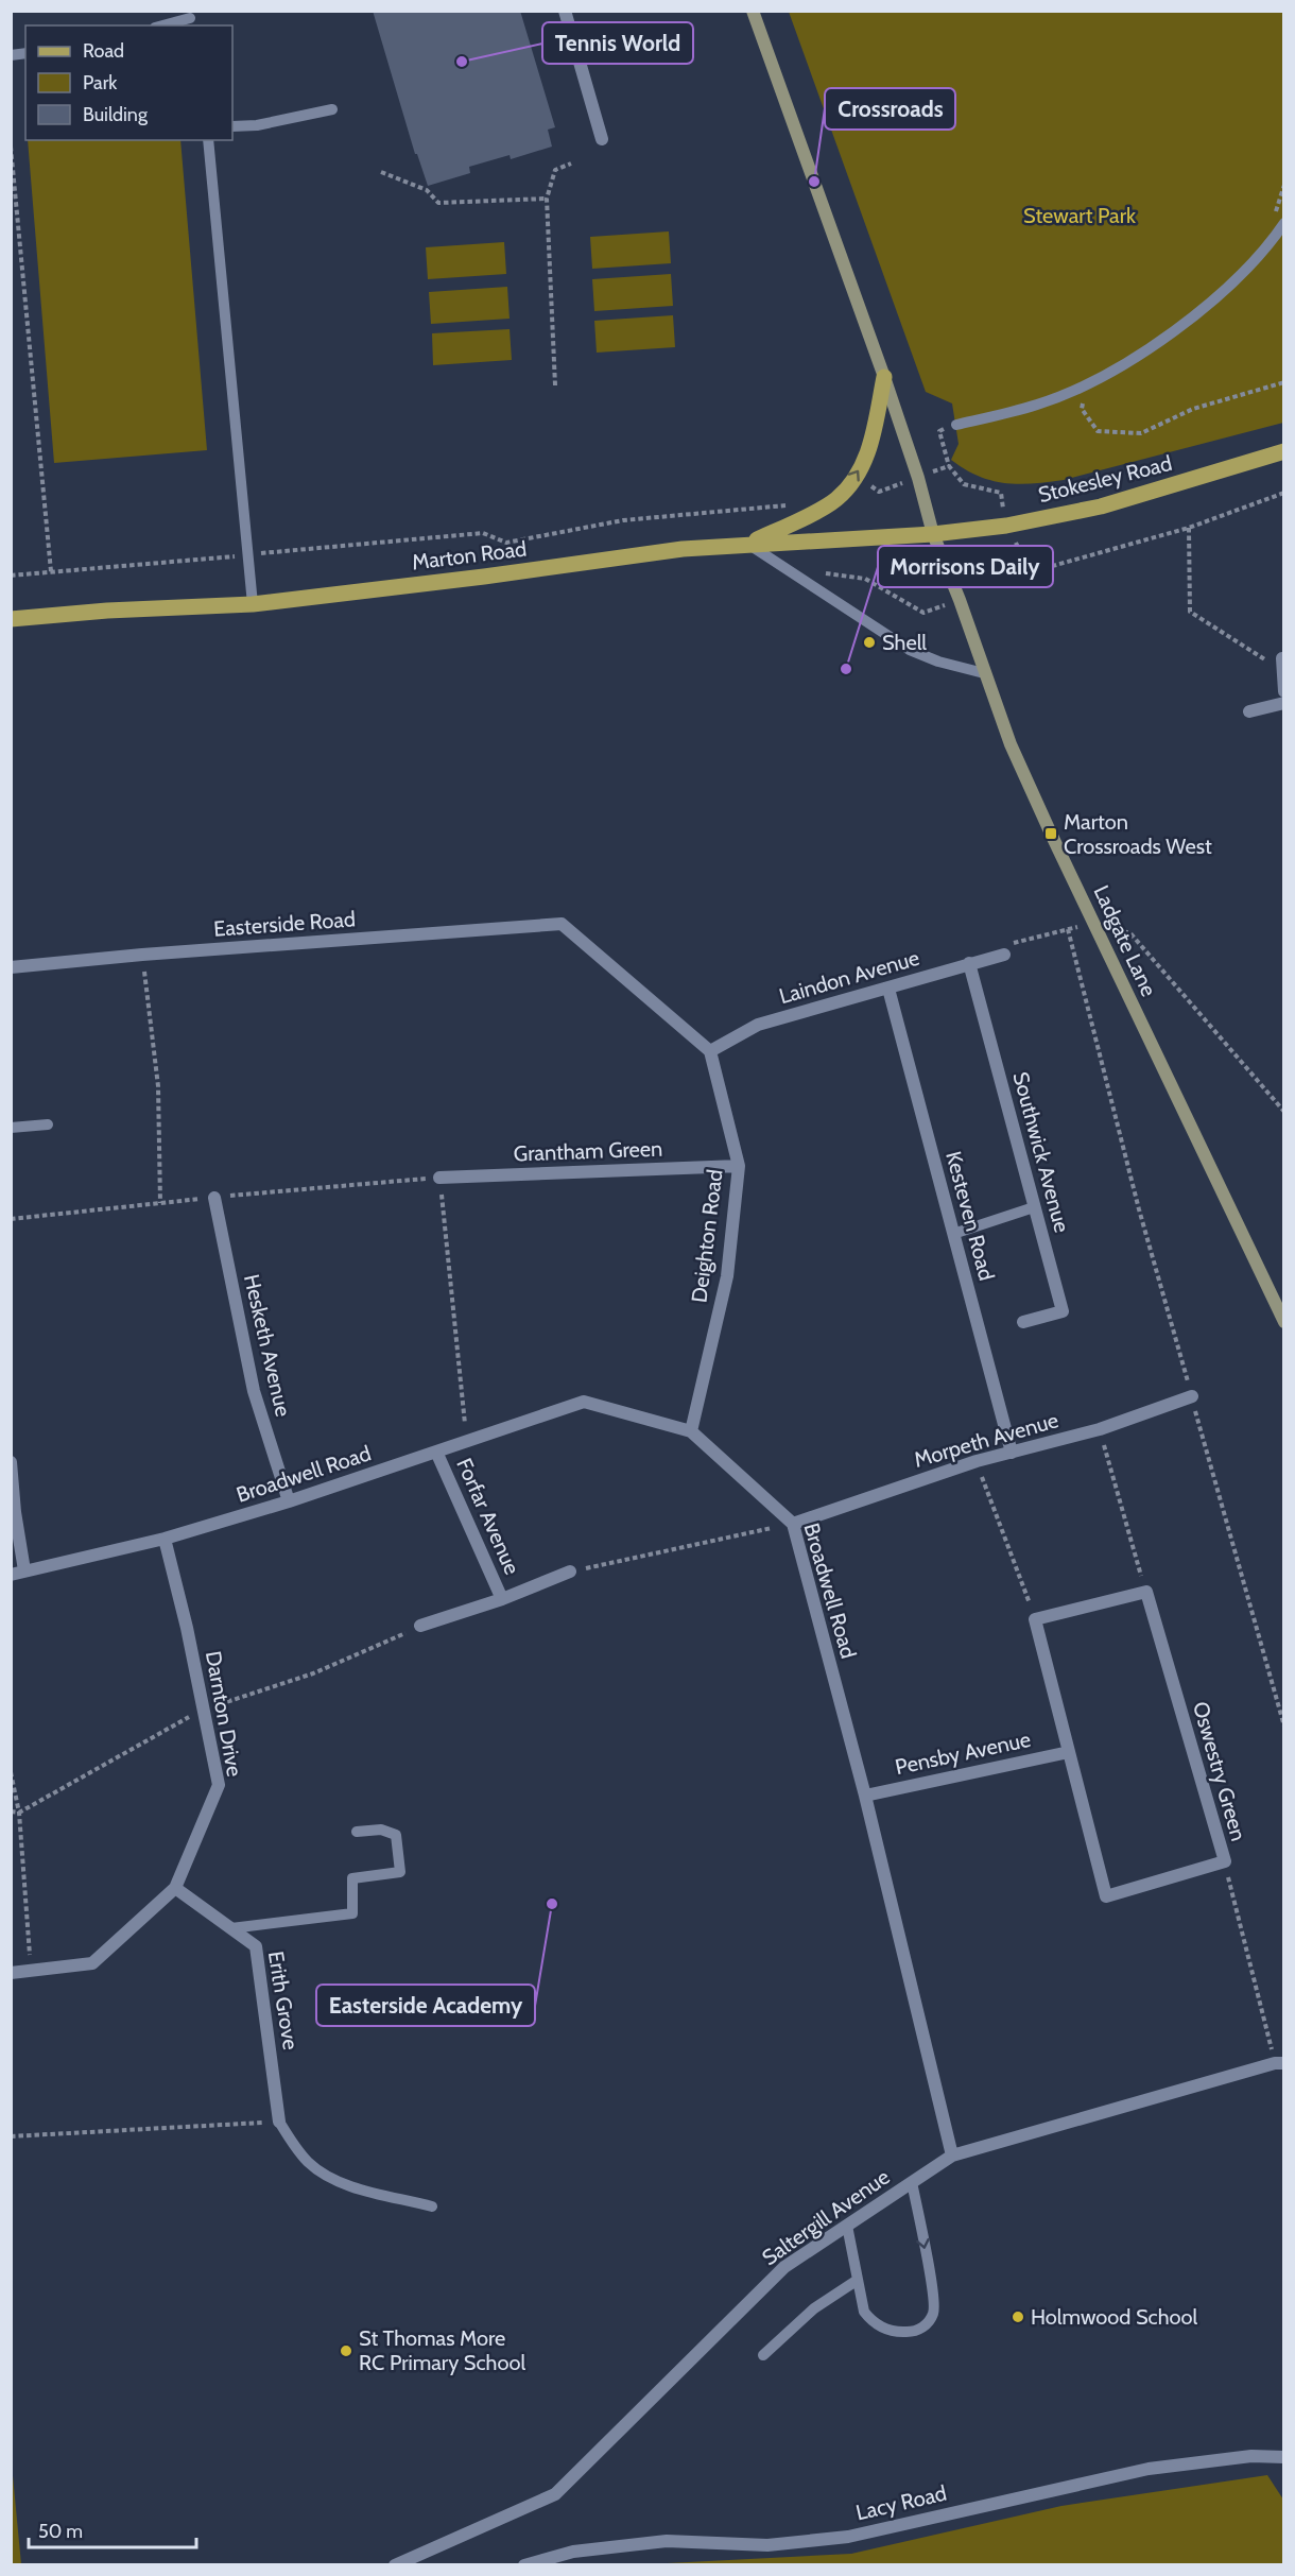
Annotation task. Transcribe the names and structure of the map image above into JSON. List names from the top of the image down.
{
  "streets": {
    "main road": ["Stokesley Road", "Marton Road", "Ladgate Lane"],
    "street": [
      "Easterside Road",
      "Laindon Avenue",
      "Grantham Green",
      "Southwick Avenue",
      "Kesteven Road",
      "Deighton Road",
      "Hesketh Avenue",
      "Morpeth Avenue",
      "Broadwell Road",
      "Forfar Avenue",
      "Darnton Drive",
      "Pensby Avenue",
      "Oswestry Green",
      "Erith Grove",
      "Saltergill Avenue",
      "Lacy Road"
    ]
  },
  "crossings": [
    ["Stokesley Road", "Marton Road"],
    ["Stokesley Road", "Ladgate Lane"],
    ["Marton Road", "Ladgate Lane"],
    ["Easterside Road", "Laindon Avenue"],
    ["Easterside Road", "Deighton Road"],
    ["Laindon Avenue", "Southwick Avenue"],
    ["Laindon Avenue", "Kesteven Road"],
    ["Laindon Avenue", "Deighton Road"],
    ["Grantham Green", "Deighton Road"],
    ["Kesteven Road", "Morpeth Avenue"],
    ["Deighton Road", "Broadwell Road"],
    ["Hesketh Avenue", "Broadwell Road"],
    ["Morpeth Avenue", "Broadwell Road"],
    ["Broadwell Road", "Forfar Avenue"],
    ["Broadwell Road", "Darnton Drive"],
    ["Broadwell Road", "Pensby Avenue"],
    ["Broadwell Road", "Saltergill Avenue"],
    ["Darnton Drive", "Erith Grove"],
    ["Pensby Avenue", "Oswestry Green"]
  ],
  "parks": ["Stewart Park"],
  "places": {
    "other": [
      "Tennis World",
      "Crossroads",
      "Shell",
      "Morrisons Daily",
      "Easterside Academy",
      "Holmwood School",
      "St Thomas More RC Primary School"
    ],
    "transit": ["Marton Crossroads West"]
  },
  "legend": ["Road", "Park", "Building"],
  "scale_bar": "50 m"
}
